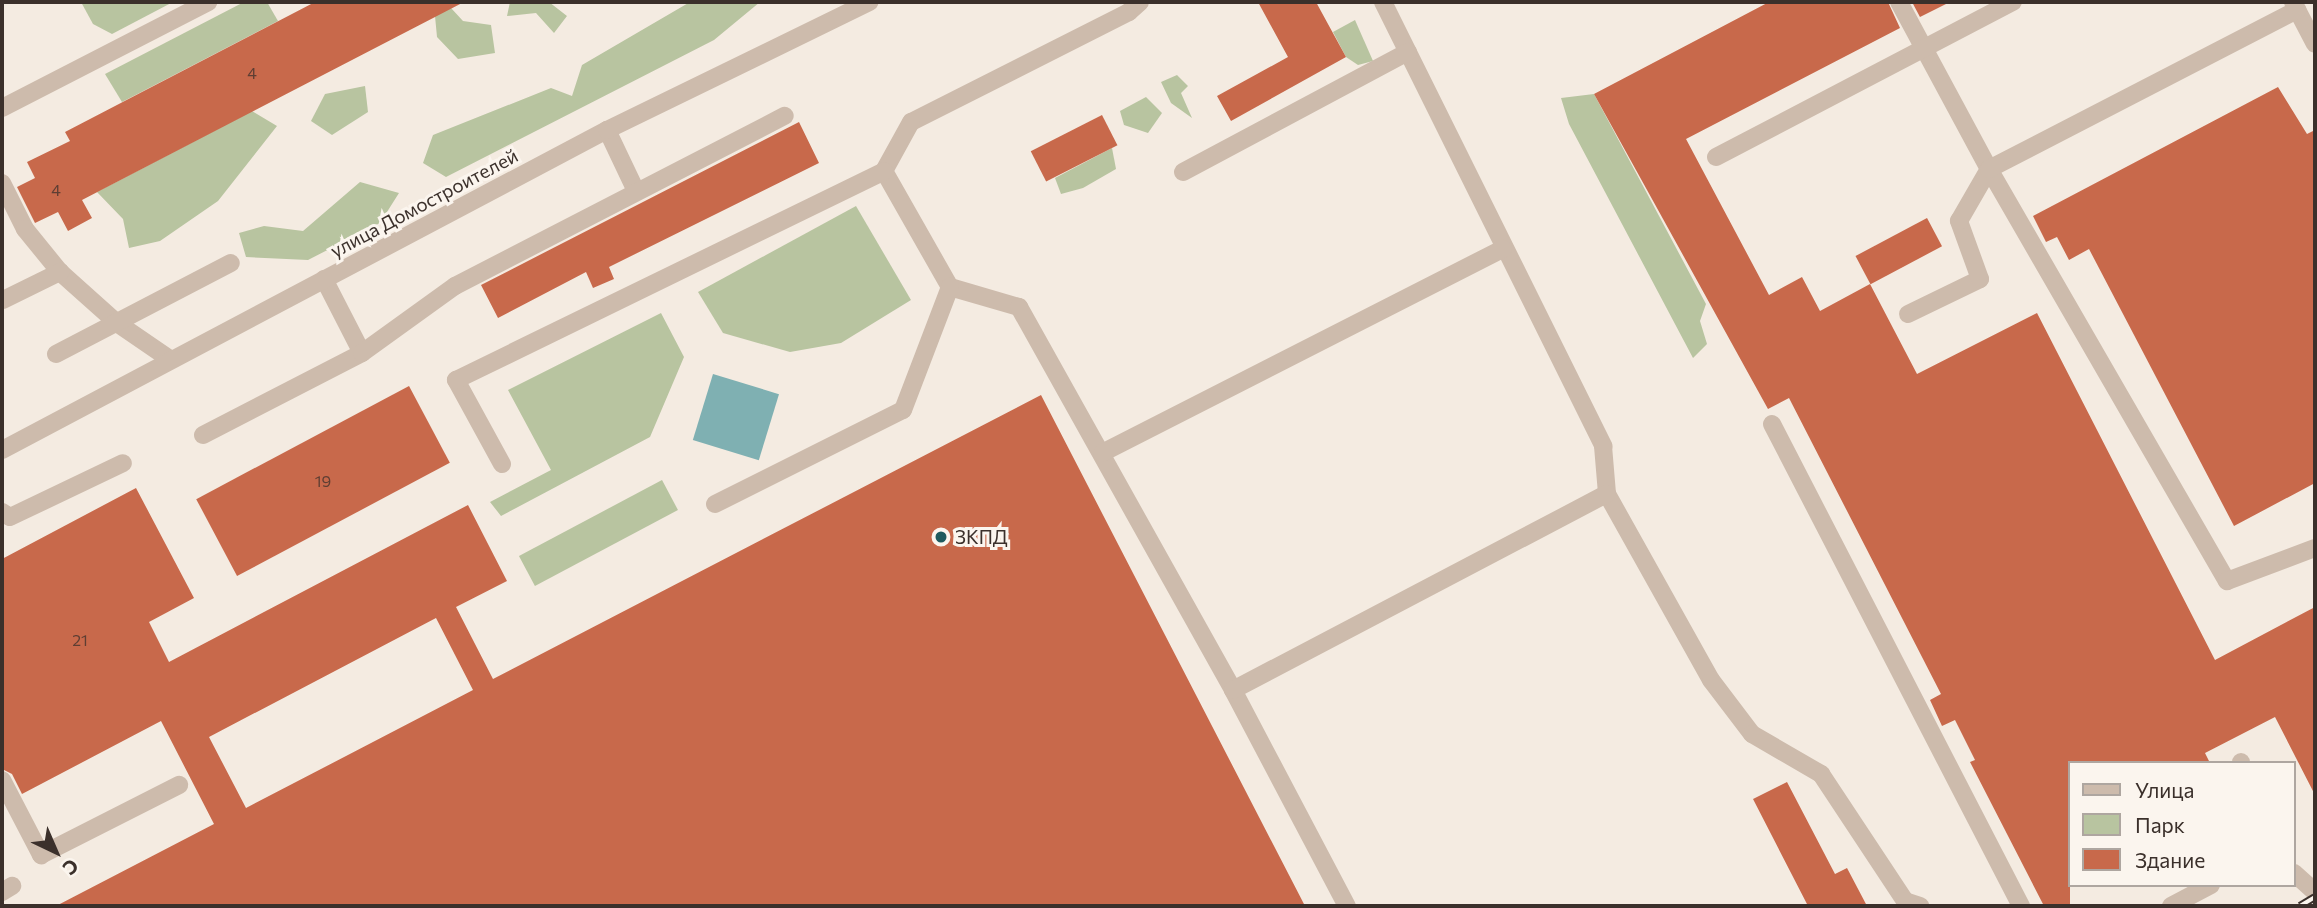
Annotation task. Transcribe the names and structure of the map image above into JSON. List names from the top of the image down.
{
  "streets": {
    "street": ["улица Домостроителей"]
  },
  "places": ["ЗКПД"],
  "house_numbers": [
    "4",
    "4",
    "19",
    "21"
  ],
  "legend": ["Улица", "Парк", "Здание"],
  "north": "bottom right"
}
